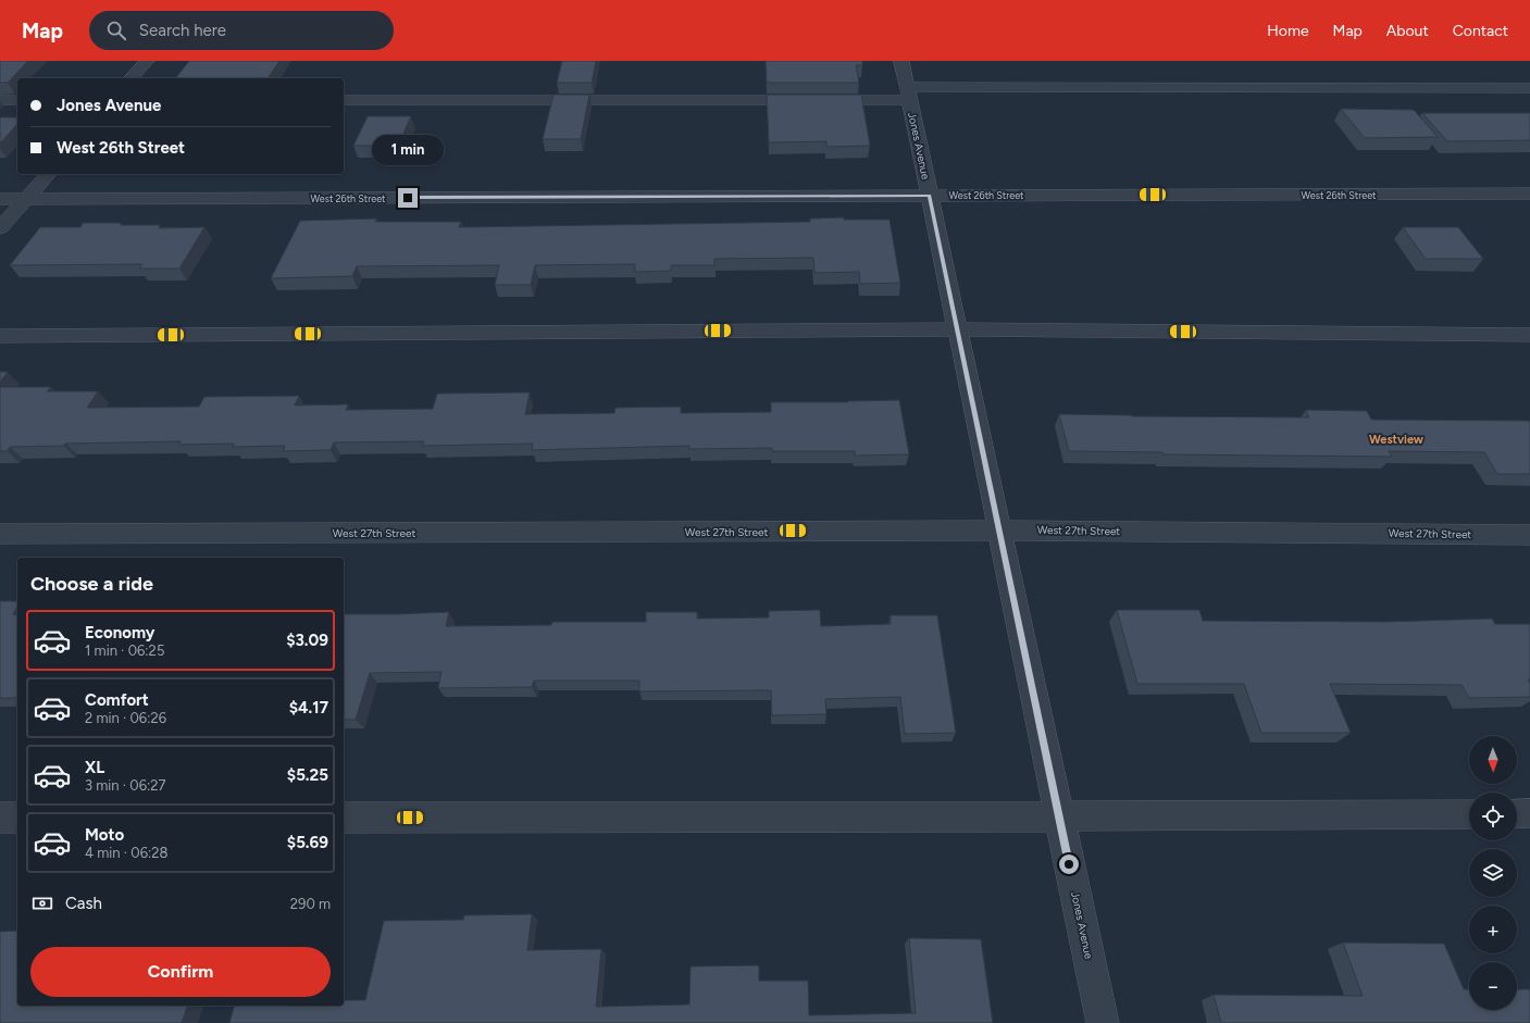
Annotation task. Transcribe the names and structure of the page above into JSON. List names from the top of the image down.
{
  "streets": {
    "street": ["Jones Avenue", "West 26th Street", "West 27th Street"]
  },
  "crossings": [
    ["Jones Avenue", "West 26th Street"],
    ["Jones Avenue", "West 27th Street"]
  ],
  "districts": ["Westview"],
  "north": "bottom",
  "page": {
    "header": "Map",
    "search": "Search here",
    "nav": [
      "Home",
      "Map",
      "About",
      "Contact"
    ],
    "banner": ["Jones Avenue", "West 26th Street"],
    "bubble": "1 min",
    "heading": "Choose a ride",
    "list": [
      {
        "name": "Economy",
        "note": "1 min · 06:25",
        "value": "$3.09"
      },
      {
        "name": "Comfort",
        "note": "2 min · 06:26",
        "value": "$4.17"
      },
      {
        "name": "XL",
        "note": "3 min · 06:27",
        "value": "$5.25"
      },
      {
        "name": "Moto",
        "note": "4 min · 06:28",
        "value": "$5.69"
      }
    ],
    "map_buttons": ["+", "−"],
    "pay": ["Cash", "290 m"],
    "buttons": "Confirm"
  }
}
